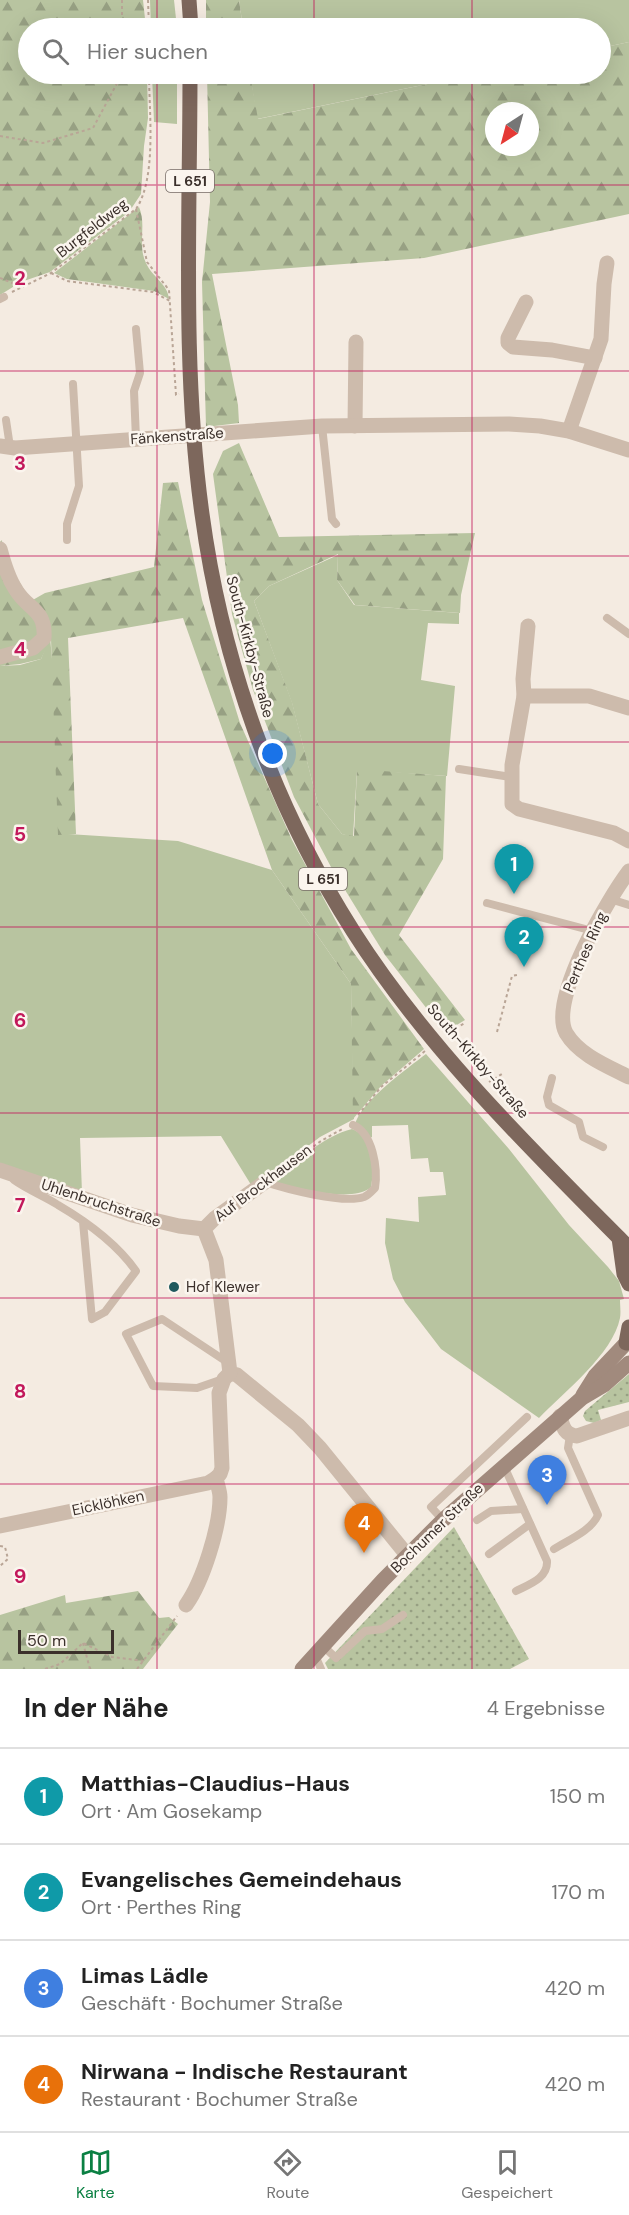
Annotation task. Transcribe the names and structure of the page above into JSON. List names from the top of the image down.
{
  "streets": {
    "main road": ["L 651", "South-Kirkby-Straße", "Bochumer Straße"],
    "street": [
      "Fänkenstraße",
      "Perthes Ring",
      "Auf Brockhausen",
      "Uhlenbruchstraße",
      "Eicklöhken"
    ],
    "path": ["Burgfeldweg"]
  },
  "crossings": [
    ["Fänkenstraße", "South-Kirkby-Straße"],
    ["South-Kirkby-Straße", "Auf Brockhausen"],
    ["Auf Brockhausen", "Uhlenbruchstraße"]
  ],
  "places": ["Hof Klewer"],
  "scale_bar": "50 m",
  "north": "bottom left",
  "page": {
    "search": "Hier suchen",
    "pins": [
      "1",
      "2",
      "3",
      "4"
    ],
    "scale": "50 m",
    "heading": ["In der Nähe", "4 Ergebnisse"],
    "list": [
      {
        "mark": "1",
        "name": "Matthias-Claudius-Haus",
        "note": "Ort · Am Gosekamp",
        "value": "150 m"
      },
      {
        "mark": "2",
        "name": "Evangelisches Gemeindehaus",
        "note": "Ort · Perthes Ring",
        "value": "170 m"
      },
      {
        "mark": "3",
        "name": "Limas Lädle",
        "note": "Geschäft · Bochumer Straße",
        "value": "420 m"
      },
      {
        "mark": "4",
        "name": "Nirwana - Indische Restaurant",
        "note": "Restaurant · Bochumer Straße",
        "value": "420 m"
      }
    ],
    "nav": ["Karte", "Route", "Gespeichert"]
  },
  "grid": {
    "rows": [
      "2",
      "3",
      "4",
      "5",
      "6",
      "7",
      "8",
      "9"
    ]
  }
}
